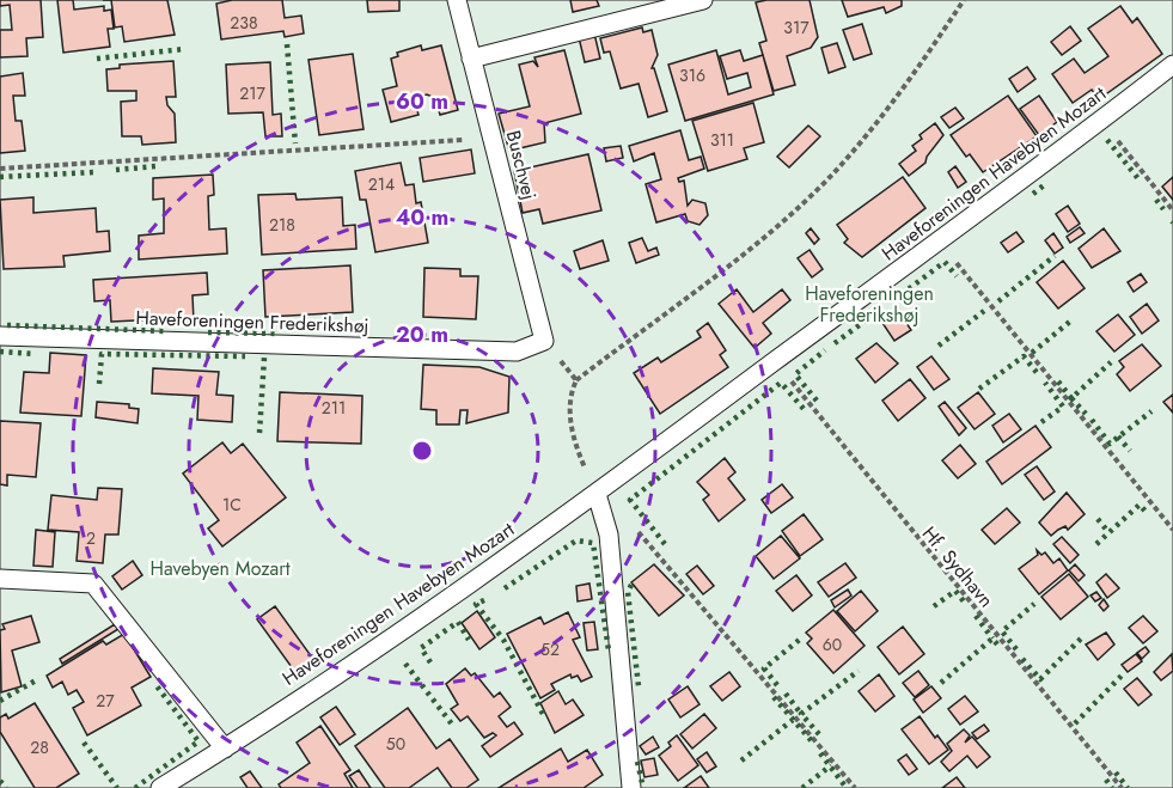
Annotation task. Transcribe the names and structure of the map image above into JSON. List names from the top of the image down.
{
  "streets": {
    "lane": ["Buschvej", "Haveforeningen Havebyen Mozart", "Haveforeningen Frederikshøj"],
    "path": ["Hf. Sydhavn"]
  },
  "crossings": [
    ["Buschvej", "Haveforeningen Frederikshøj"],
    ["Haveforeningen Havebyen Mozart", "Hf. Sydhavn"]
  ],
  "parks": ["Haveforeningen Frederikshøj", "Havebyen Mozart"],
  "house_numbers": [
    "238",
    "317",
    "316",
    "217",
    "311",
    "214",
    "218",
    "211",
    "1C",
    "2",
    "60",
    "52",
    "27",
    "50",
    "28"
  ],
  "rings": ["60 m", "40 m", "20 m"]
}
